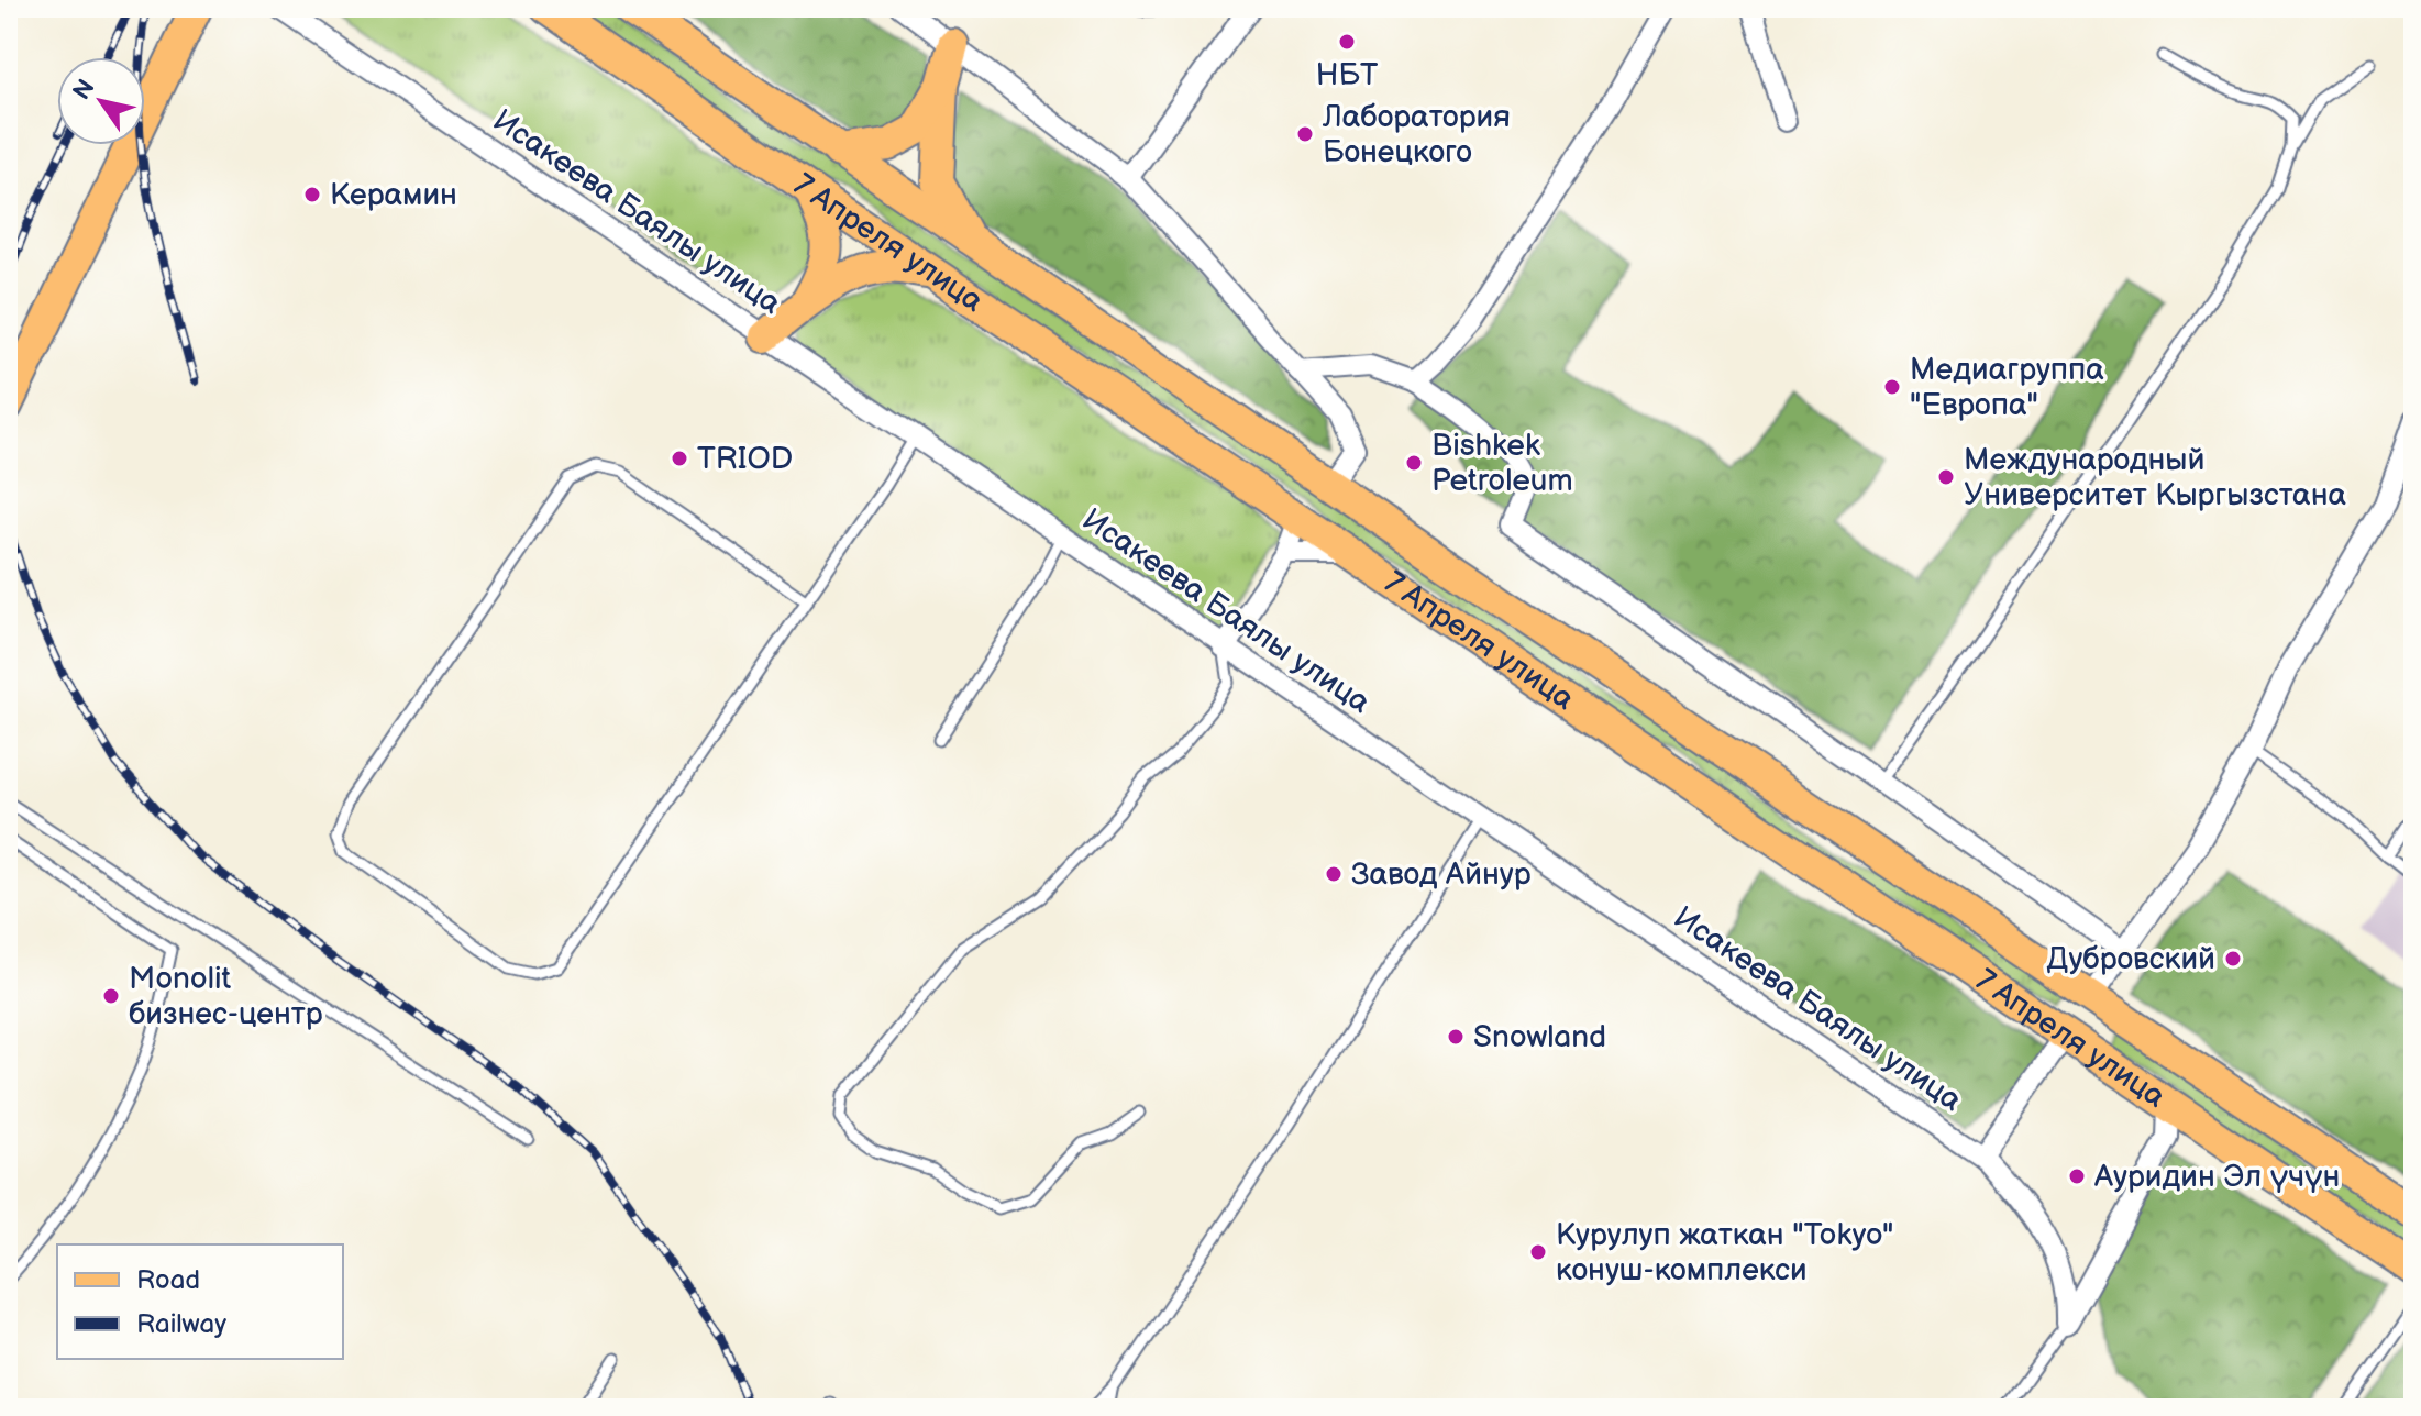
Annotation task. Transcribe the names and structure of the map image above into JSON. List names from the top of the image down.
{
  "streets": {
    "main road": ["7 Апреля улица"],
    "street": ["Исакеева Баялы улица"]
  },
  "places": [
    "НБТ",
    "Лаборатория Бонецкого",
    "Керамин",
    "Медиагруппа \"Европа\"",
    "TRIOD",
    "Bishkek Petroleum",
    "Международный Университет Кыргызстана",
    "Завод Айнур",
    "Дубровский",
    "Monolit бизнес-центр",
    "Snowland",
    "Ауридин Эл үчүн",
    "Курулуп жаткан \"Tokyo\" конуш-комплекси"
  ],
  "legend": ["Road", "Railway"],
  "north": "top left"
}
